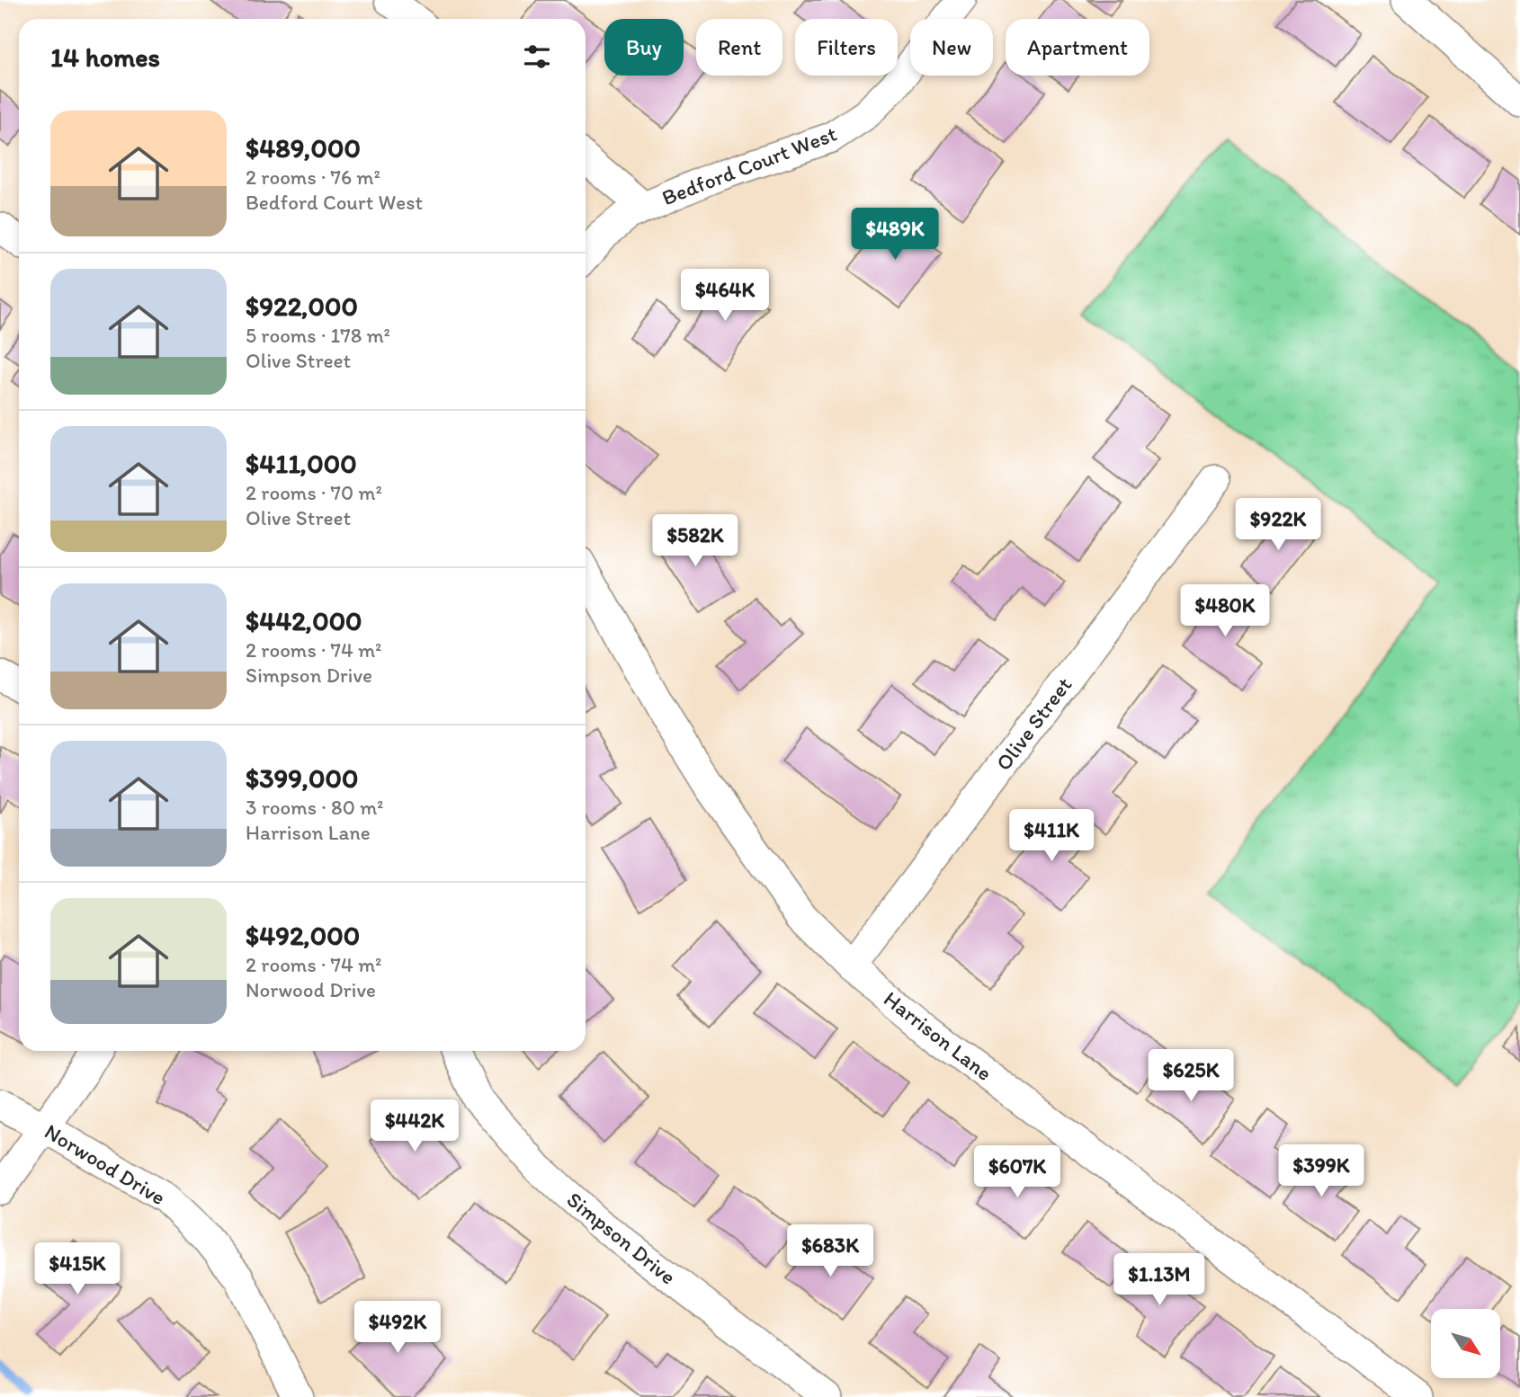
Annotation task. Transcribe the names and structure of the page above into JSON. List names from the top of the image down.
{
  "streets": {
    "street": [
      "Bedford Court West",
      "Olive Street",
      "Harrison Lane",
      "Norwood Drive",
      "Simpson Drive"
    ]
  },
  "crossings": [
    ["Olive Street", "Harrison Lane"]
  ],
  "north": "bottom right",
  "page": {
    "chip": [
      "Buy",
      "Rent",
      "Filters",
      "New",
      "Apartment"
    ],
    "heading": "14 homes",
    "list": [
      {
        "name": "$489,000",
        "note": "2 rooms · 76 m² · Bedford Court West"
      },
      {
        "name": "$922,000",
        "note": "5 rooms · 178 m² · Olive Street"
      },
      {
        "name": "$411,000",
        "note": "2 rooms · 70 m² · Olive Street"
      },
      {
        "name": "$442,000",
        "note": "2 rooms · 74 m² · Simpson Drive"
      },
      {
        "name": "$399,000",
        "note": "3 rooms · 80 m² · Harrison Lane"
      },
      {
        "name": "$492,000",
        "note": "2 rooms · 74 m² · Norwood Drive"
      }
    ],
    "price": [
      "$489K",
      "$464K",
      "$922K",
      "$582K",
      "$480K",
      "$411K",
      "$625K",
      "$442K",
      "$399K",
      "$607K",
      "$683K",
      "$415K",
      "$1.13M",
      "$492K"
    ]
  }
}
